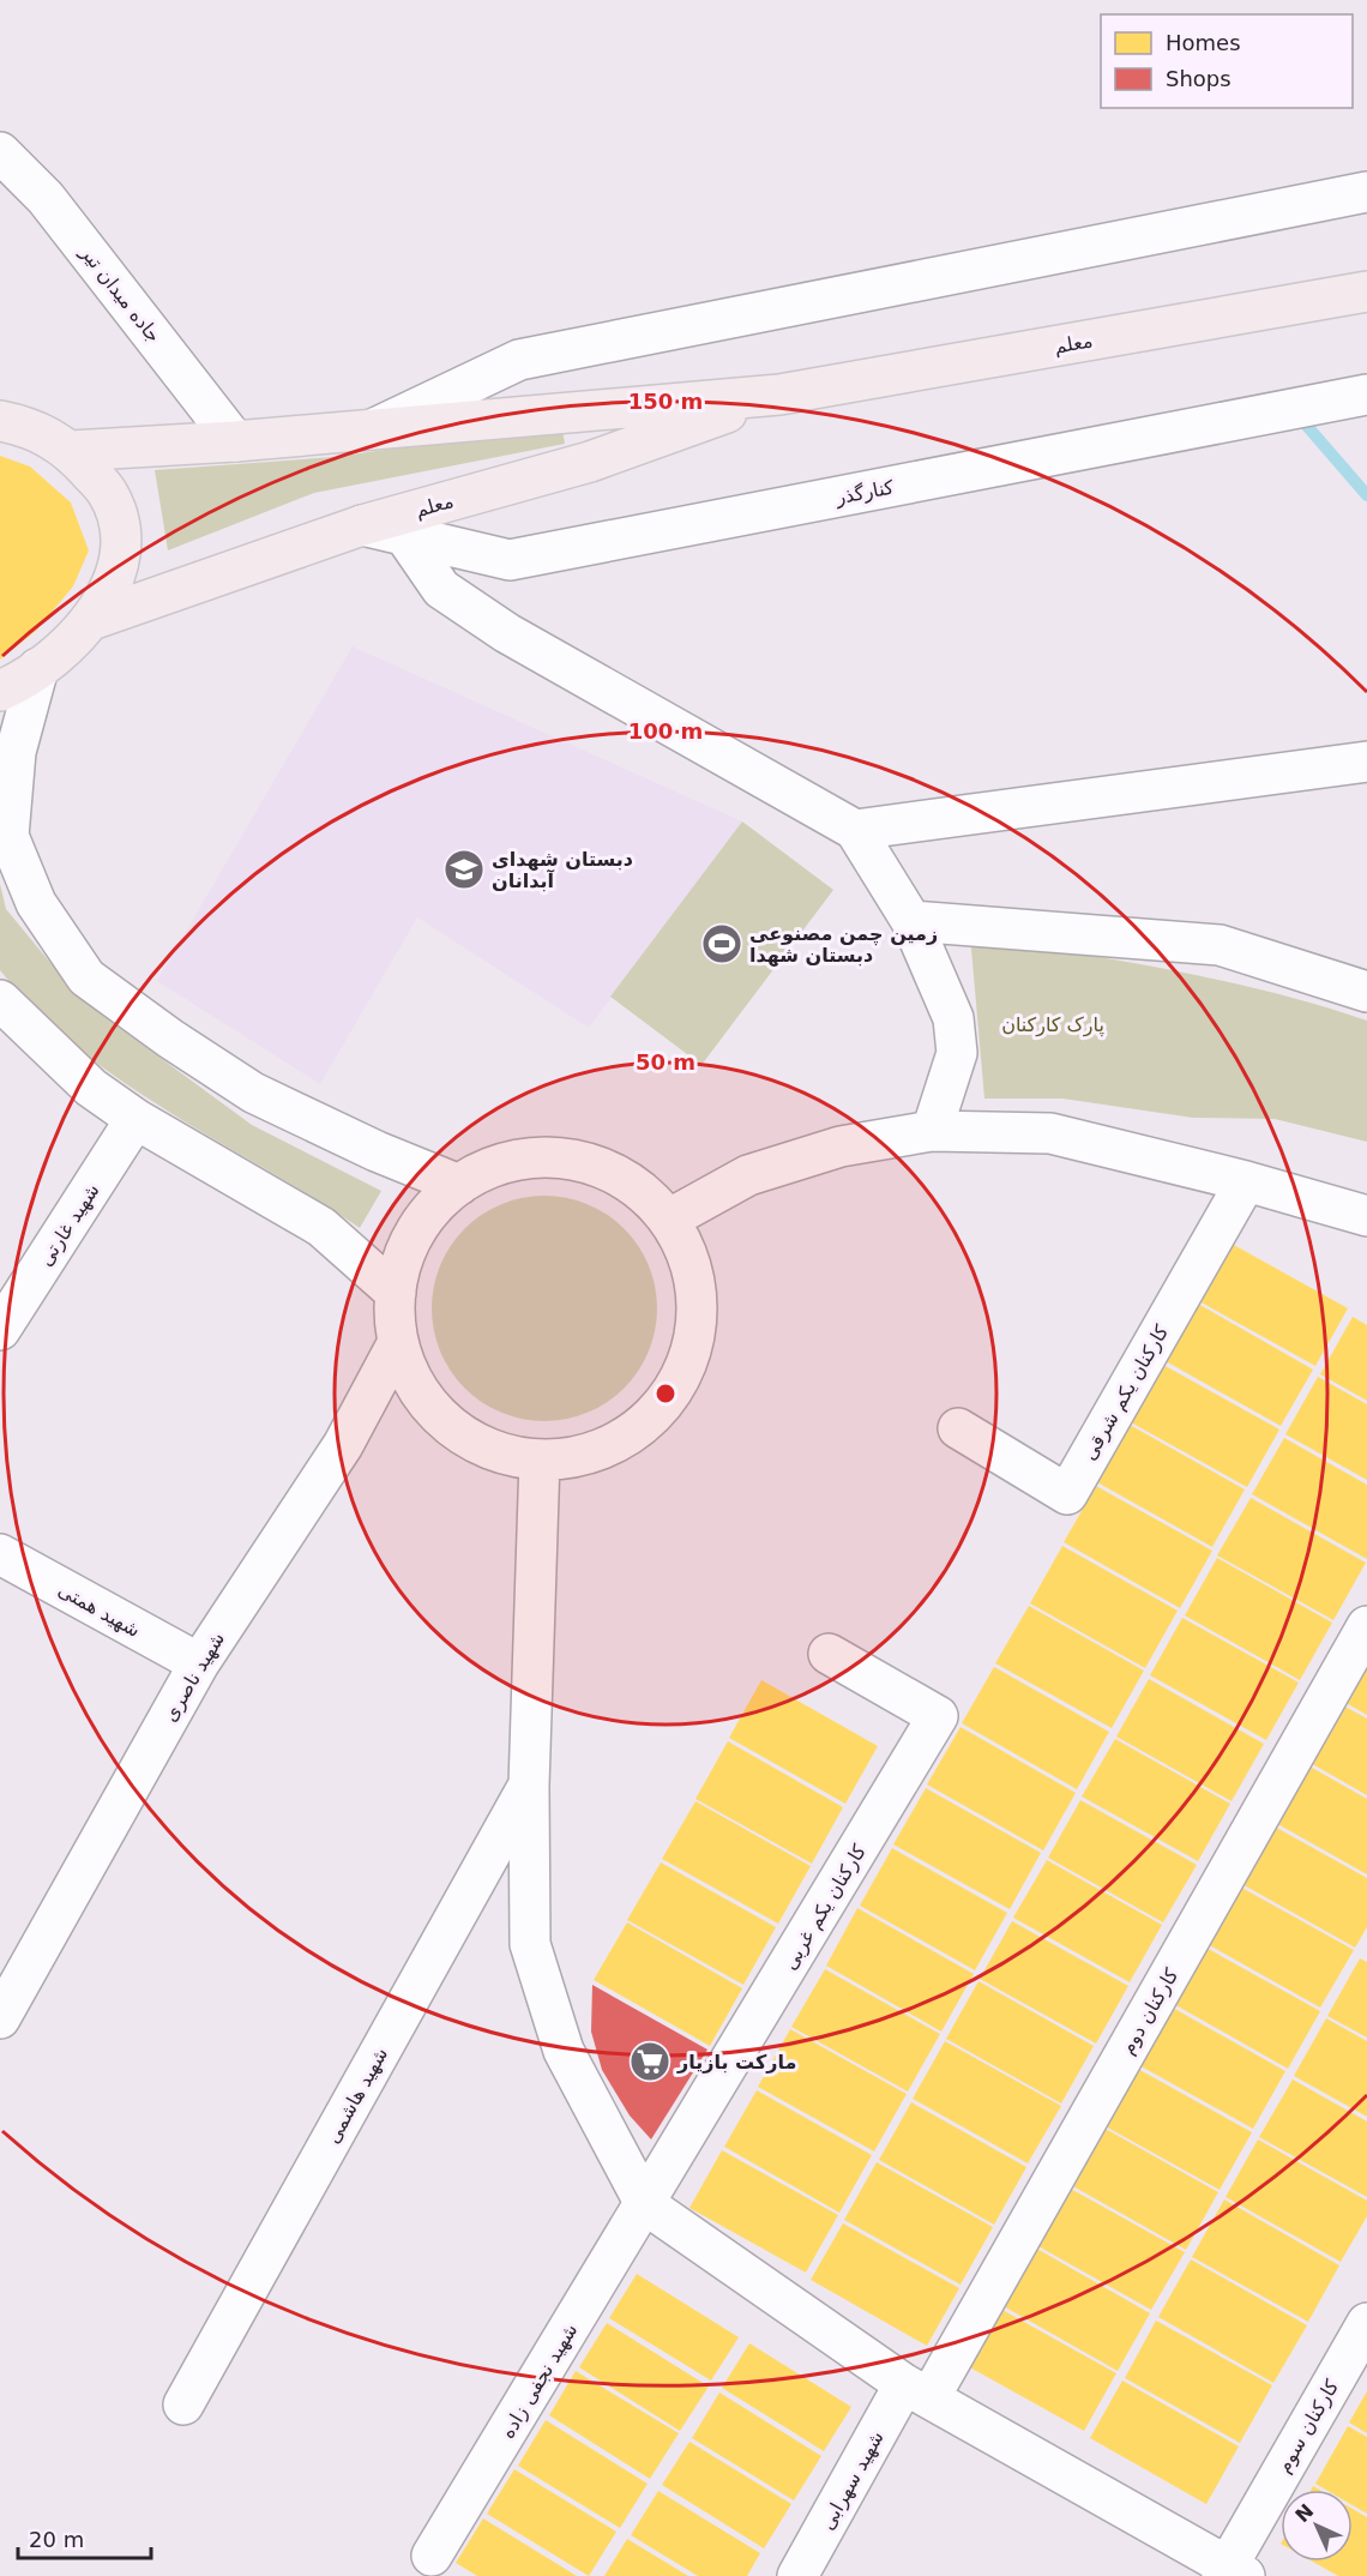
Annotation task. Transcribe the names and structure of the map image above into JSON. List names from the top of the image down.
{
  "streets": {
    "main road": ["معلم"],
    "street": [
      "جاده میدان تیر",
      "کنارگذر",
      "شهید غارتی",
      "کارکنان یکم شرقی",
      "شهید همتی",
      "شهید ناصری",
      "کارکنان یکم غربی",
      "کارکنان دوم",
      "شهید هاشمی",
      "شهید نجفی زاده",
      "کارکنان سوم",
      "شهید سهرابی"
    ]
  },
  "crossings": [
    ["جاده میدان تیر", "معلم"],
    ["معلم", "کنارگذر"],
    ["شهید همتی", "شهید ناصری"],
    ["کارکنان یکم غربی", "شهید نجفی زاده"],
    ["کارکنان دوم", "شهید سهرابی"]
  ],
  "parks": ["پارک کارکنان"],
  "places": {
    "school or university": ["دبستان شهدای آبدانان"],
    "sports": ["زمین چمن مصنوعی دبستان شهدا"],
    "supermarket": ["مارکت بازیار"]
  },
  "legend": ["Homes", "Shops"],
  "scale_bar": "20 m",
  "north": "top left",
  "rings": ["150 m", "100 m", "50 m"]
}
